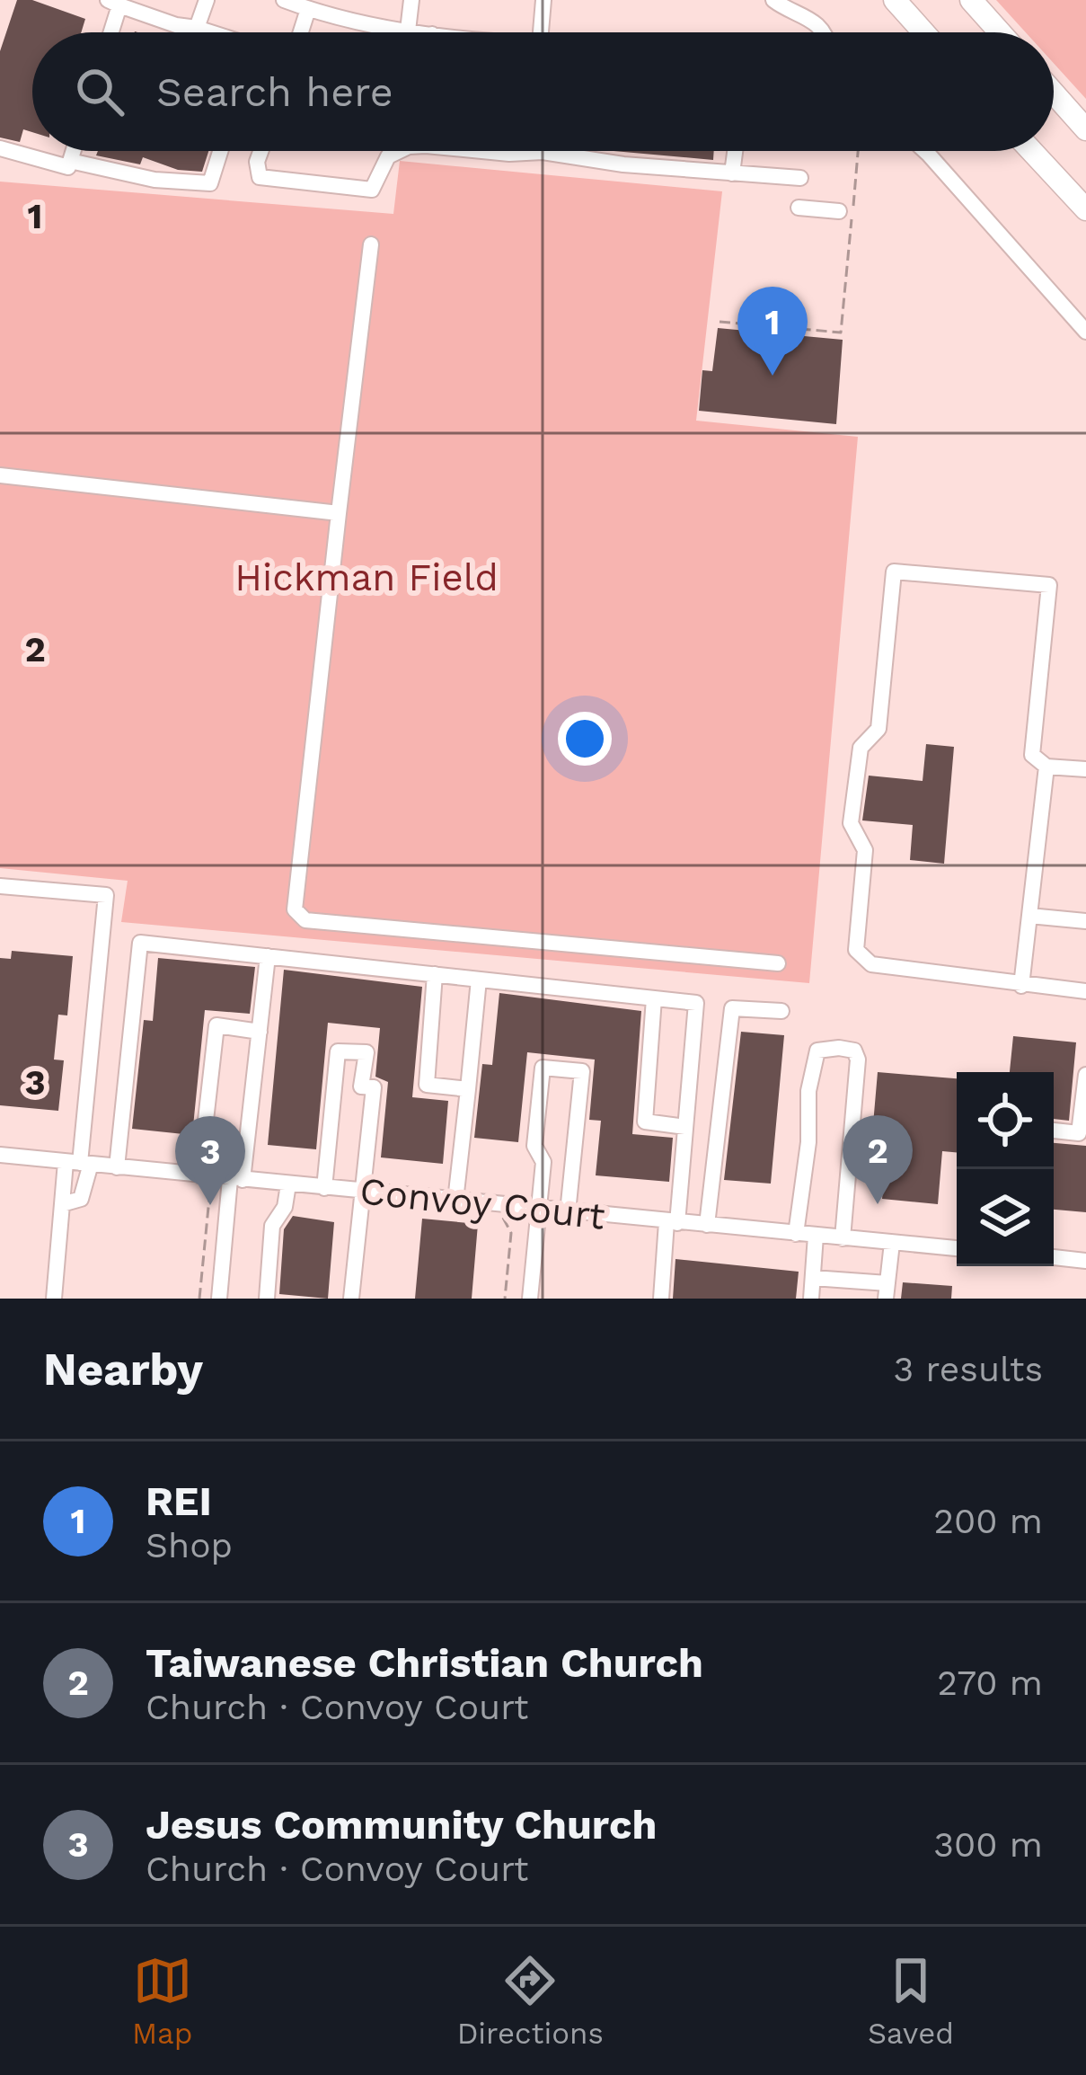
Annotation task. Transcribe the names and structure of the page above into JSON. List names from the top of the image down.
{
  "streets": {
    "street": ["Convoy Court"]
  },
  "parks": ["Hickman Field"],
  "page": {
    "search": "Search here",
    "pins": ["1", "2", "3"],
    "heading": ["Nearby", "3 results"],
    "list": [
      {
        "mark": "1",
        "name": "REI",
        "note": "Shop",
        "value": "200 m"
      },
      {
        "mark": "2",
        "name": "Taiwanese Christian Church",
        "note": "Church · Convoy Court",
        "value": "270 m"
      },
      {
        "mark": "3",
        "name": "Jesus Community Church",
        "note": "Church · Convoy Court",
        "value": "300 m"
      }
    ],
    "nav": ["Map", "Directions", "Saved"]
  },
  "grid": {
    "rows": ["1", "2", "3"]
  }
}
